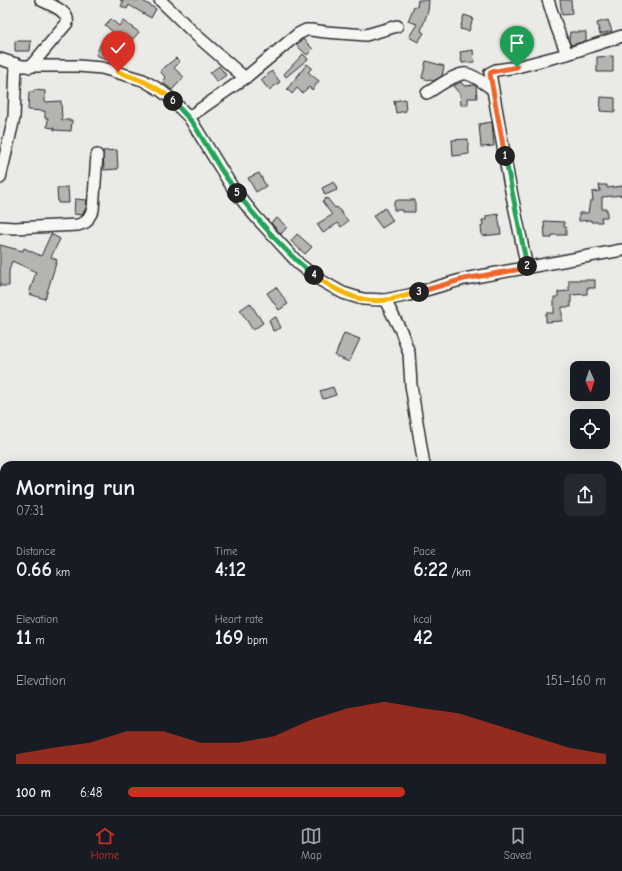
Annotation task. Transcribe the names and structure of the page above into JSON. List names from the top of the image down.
{
  "north": "bottom",
  "page": {
    "pins": [
      "6",
      "1",
      "5",
      "2",
      "4",
      "3"
    ],
    "heading": ["Morning run", "07:31"],
    "stats": [
      ["Distance", "0.66 km"],
      ["Time", "4:12"],
      ["Pace", "6:22 /km"],
      ["Elevation", "11 m"],
      ["Heart rate", "169 bpm"],
      ["kcal", "42"]
    ],
    "chart": ["Elevation", "151–160 m"],
    "list": [
      {
        "name": "100 m",
        "note": "6:48"
      }
    ],
    "tabs": ["Home", "Map", "Saved"]
  }
}
